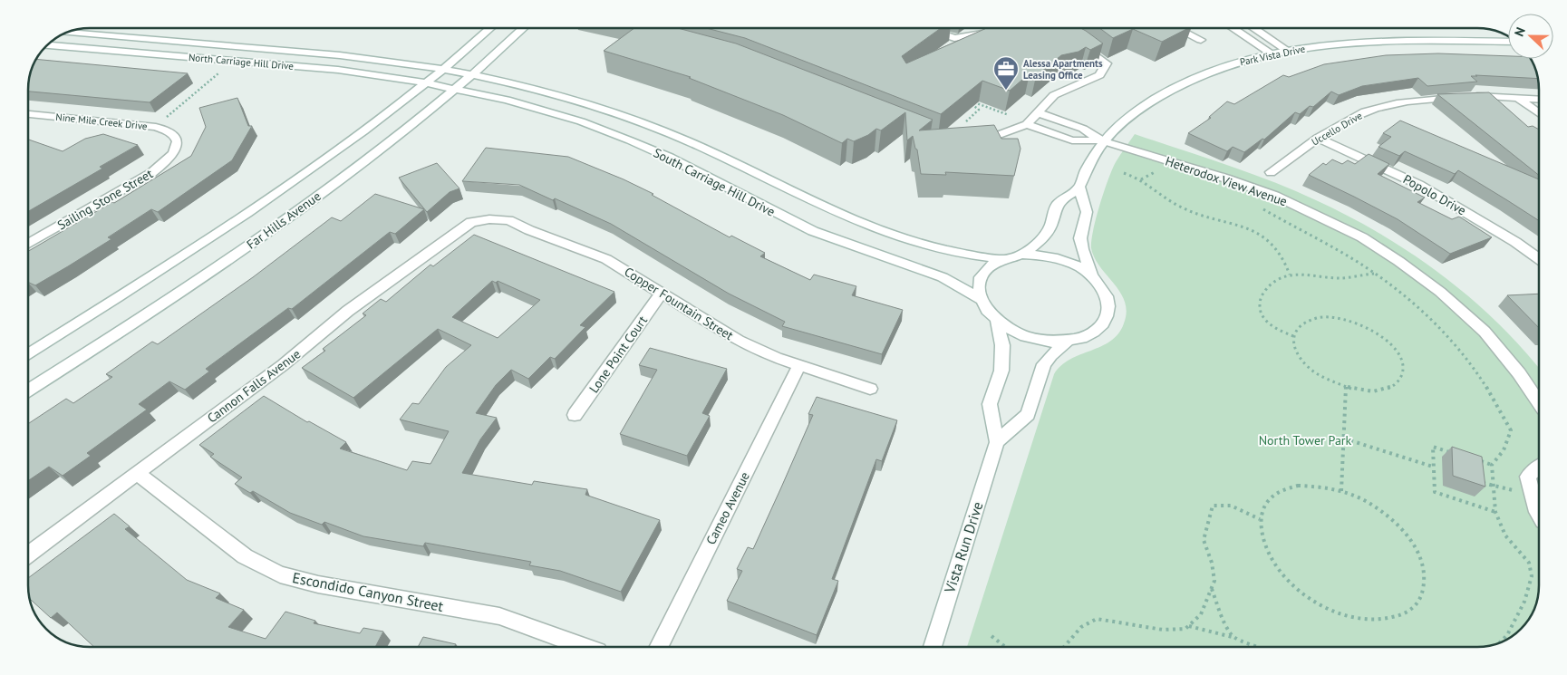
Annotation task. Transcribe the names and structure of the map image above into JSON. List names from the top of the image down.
{
  "streets": {
    "street": [
      "Park Vista Drive",
      "North Carriage Hill Drive",
      "Nine Mile Creek Drive",
      "Uccello Drive",
      "Heterodox View Avenue",
      "South Carriage Hill Drive",
      "Popolo Drive",
      "Sailing Stone Street",
      "Far Hills Avenue",
      "Copper Fountain Street",
      "Lone Point Court",
      "Cannon Falls Avenue",
      "Cameo Avenue",
      "Vista Run Drive",
      "Escondido Canyon Street"
    ]
  },
  "crossings": [
    ["Park Vista Drive", "Heterodox View Avenue"],
    ["Park Vista Drive", "South Carriage Hill Drive"],
    ["Park Vista Drive", "Vista Run Drive"],
    ["North Carriage Hill Drive", "South Carriage Hill Drive"],
    ["North Carriage Hill Drive", "Far Hills Avenue"],
    ["Nine Mile Creek Drive", "Sailing Stone Street"],
    ["Uccello Drive", "Popolo Drive"],
    ["South Carriage Hill Drive", "Far Hills Avenue"],
    ["South Carriage Hill Drive", "Vista Run Drive"],
    ["Copper Fountain Street", "Lone Point Court"],
    ["Copper Fountain Street", "Cannon Falls Avenue"],
    ["Copper Fountain Street", "Cameo Avenue"],
    ["Cannon Falls Avenue", "Escondido Canyon Street"]
  ],
  "parks": ["North Tower Park"],
  "places": {
    "office": ["Alessa Apartments Leasing Office"]
  },
  "north": "left"
}
